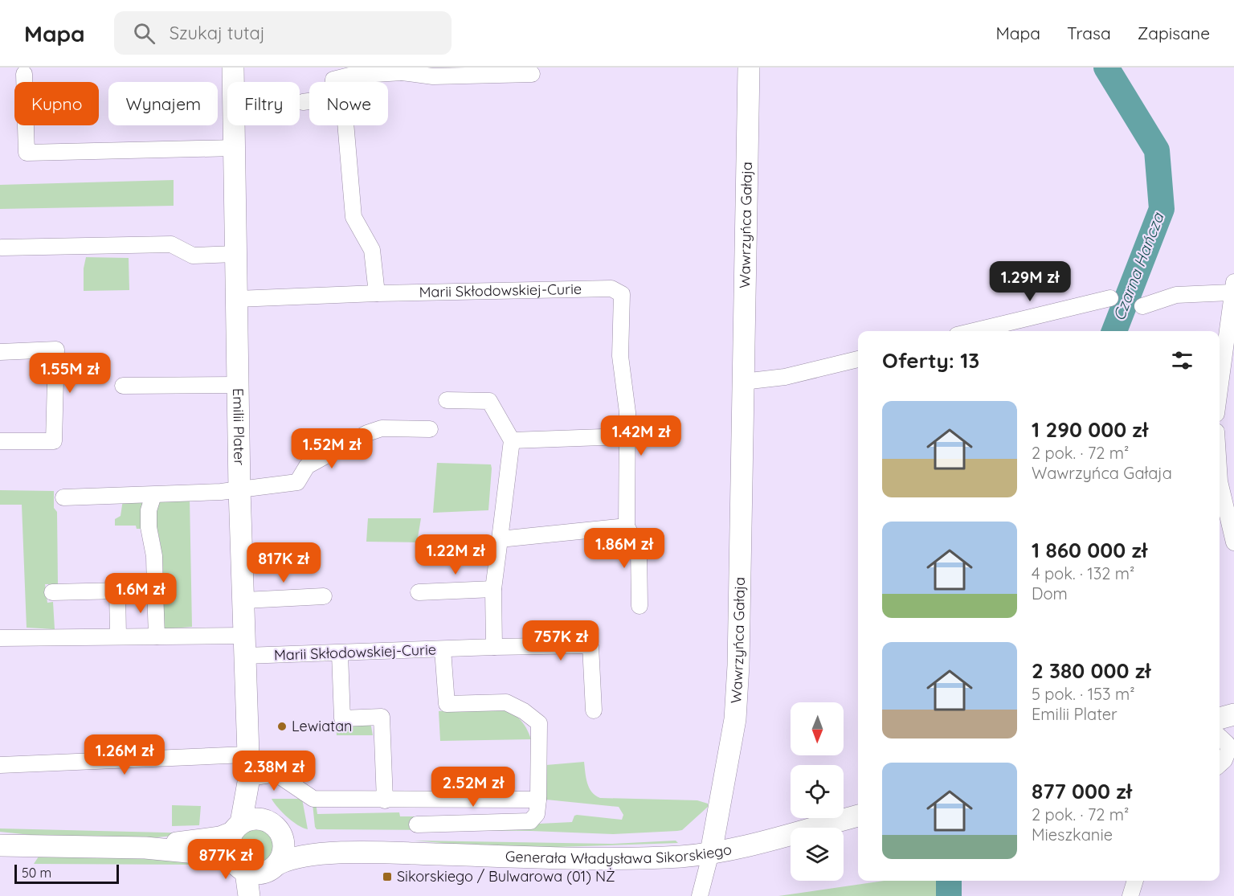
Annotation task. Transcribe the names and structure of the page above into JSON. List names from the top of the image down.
{
  "streets": {
    "street": [
      "Wawrzyńca Gałaja",
      "Marii Skłodowskiej-Curie",
      "Emilii Plater",
      "Generała Władysława Sikorskiego"
    ]
  },
  "crossings": [
    ["Wawrzyńca Gałaja", "Generała Władysława Sikorskiego"],
    ["Marii Skłodowskiej-Curie", "Emilii Plater"],
    ["Emilii Plater", "Generała Władysława Sikorskiego"]
  ],
  "water": ["Czarna Hańcza"],
  "places": {
    "other": ["Lewiatan"],
    "transit": ["Sikorskiego / Bulwarowa (01) NŻ"]
  },
  "scale_bar": "50 m",
  "north": "bottom",
  "page": {
    "header": "Mapa",
    "search": "Szukaj tutaj",
    "nav": ["Mapa", "Trasa", "Zapisane"],
    "chip": [
      "Kupno",
      "Wynajem",
      "Filtry",
      "Nowe"
    ],
    "price": [
      "1.29M zł",
      "1.55M zł",
      "1.42M zł",
      "1.52M zł",
      "1.86M zł",
      "1.22M zł",
      "817K zł",
      "1.6M zł",
      "757K zł",
      "1.26M zł",
      "2.38M zł",
      "2.52M zł",
      "877K zł"
    ],
    "heading": "Oferty: 13",
    "list": [
      {
        "name": "1 290 000 zł",
        "note": "2 pok. · 72 m² · Wawrzyńca Gałaja"
      },
      {
        "name": "1 860 000 zł",
        "note": "4 pok. · 132 m² · Dom"
      },
      {
        "name": "2 380 000 zł",
        "note": "5 pok. · 153 m² · Emilii Plater"
      },
      {
        "name": "877 000 zł",
        "note": "2 pok. · 72 m² · Mieszkanie"
      }
    ],
    "scale": "50 m"
  }
}
